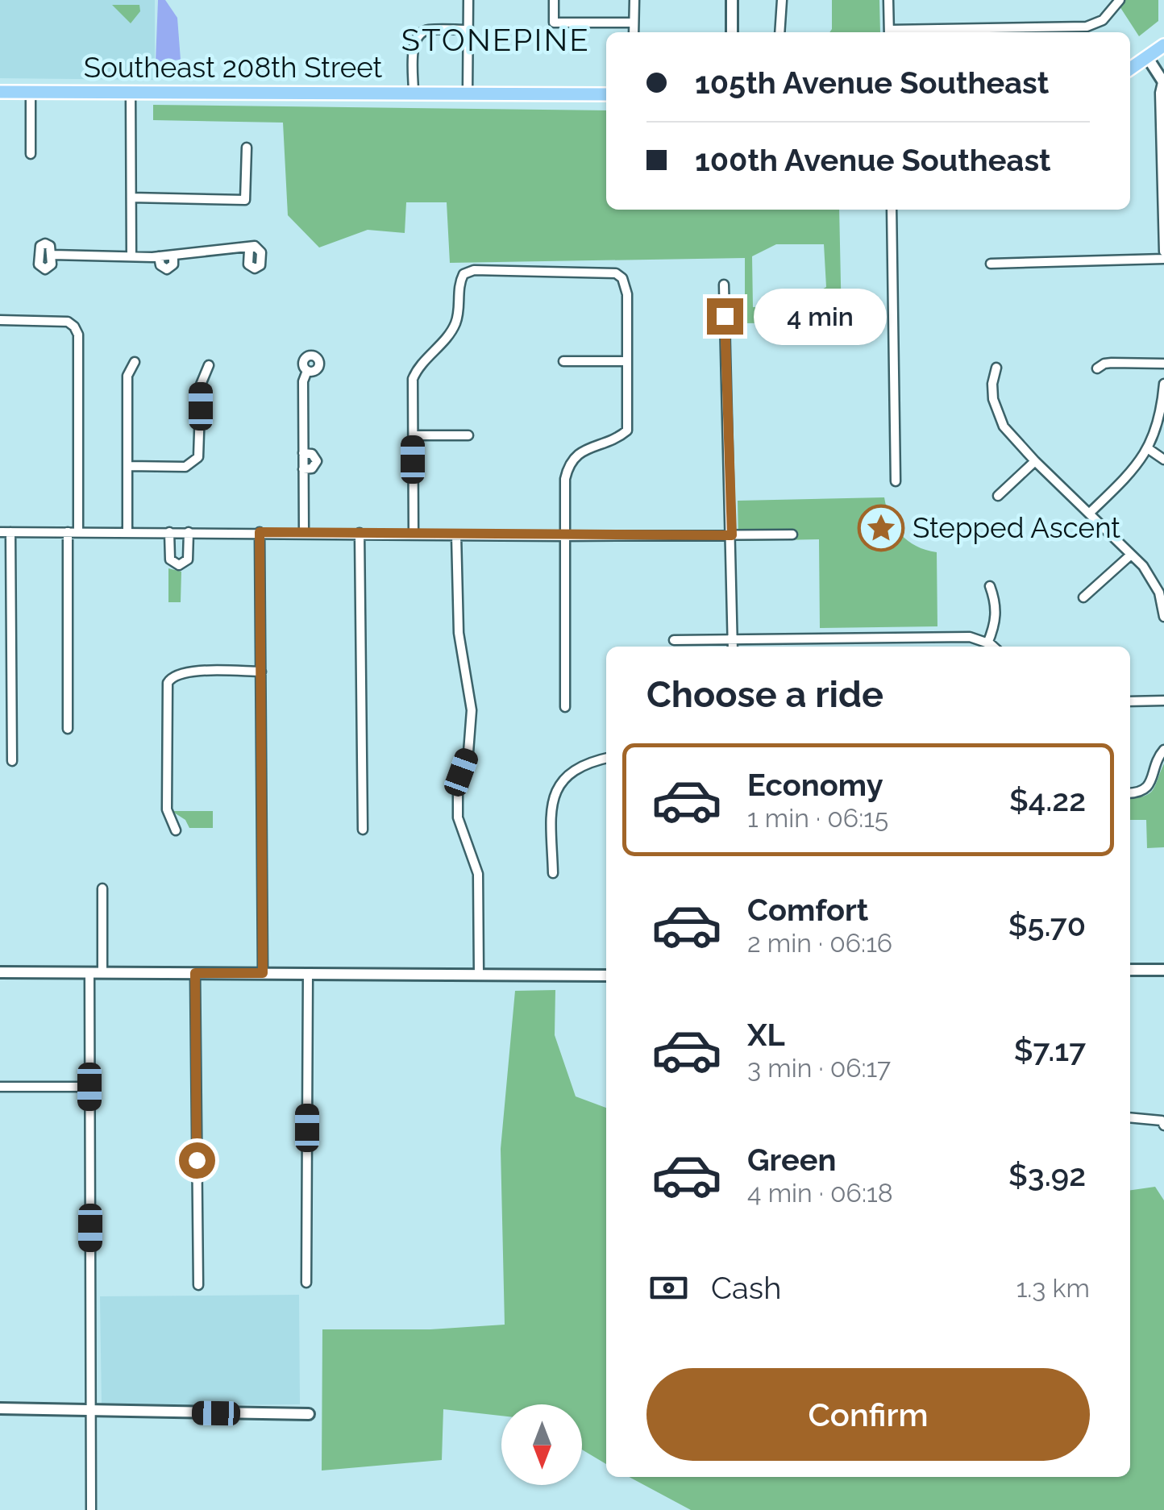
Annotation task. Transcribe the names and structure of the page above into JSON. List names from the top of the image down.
{
  "streets": {
    "main road": ["Southeast 208th Street"]
  },
  "districts": ["STONEPINE"],
  "places": {
    "place": ["Stepped Ascent"]
  },
  "north": "bottom",
  "page": {
    "banner": ["105th Avenue Southeast", "100th Avenue Southeast"],
    "bubble": "4 min",
    "heading": "Choose a ride",
    "list": [
      {
        "name": "Economy",
        "note": "1 min · 06:15",
        "value": "$4.22"
      },
      {
        "name": "Comfort",
        "note": "2 min · 06:16",
        "value": "$5.70"
      },
      {
        "name": "XL",
        "note": "3 min · 06:17",
        "value": "$7.17"
      },
      {
        "name": "Green",
        "note": "4 min · 06:18",
        "value": "$3.92"
      }
    ],
    "pay": ["Cash", "1.3 km"],
    "buttons": "Confirm"
  }
}
